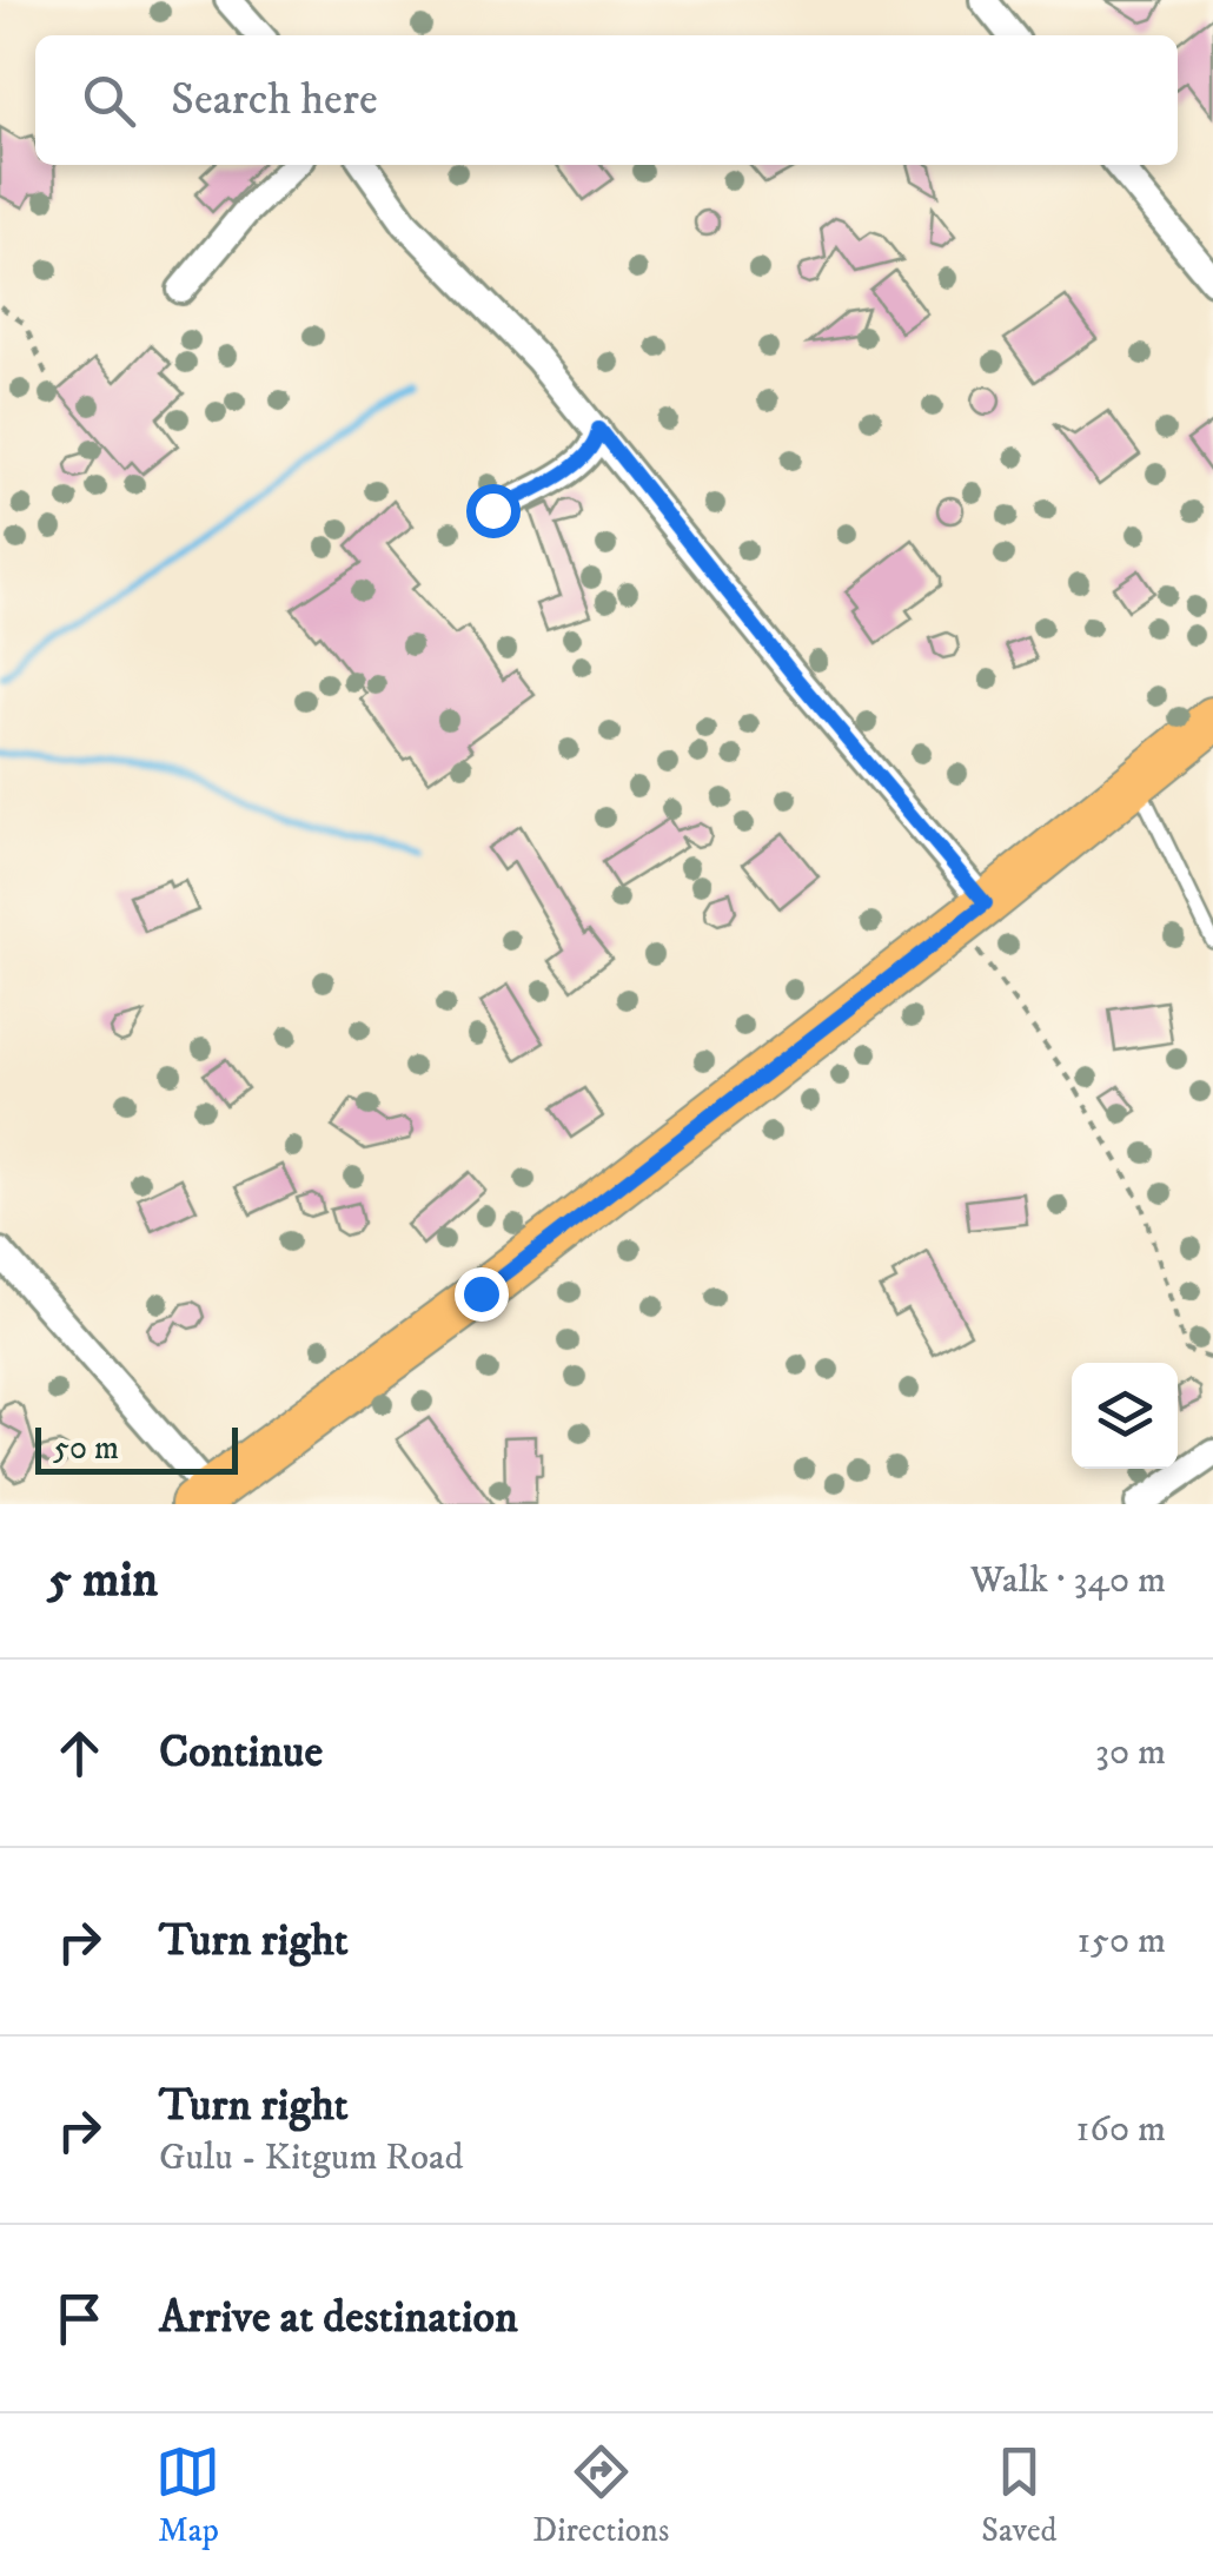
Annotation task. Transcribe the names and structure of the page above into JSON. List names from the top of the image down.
{
  "scale_bar": "50 m",
  "page": {
    "search": "Search here",
    "scale": "50 m",
    "heading": ["5 min", "Walk · 340 m"],
    "list": [
      ["Continue", "30 m"],
      ["Turn right", "150 m"],
      ["Turn right", "Gulu - Kitgum Road", "160 m"],
      "Arrive at destination"
    ],
    "nav": ["Map", "Directions", "Saved"]
  }
}
